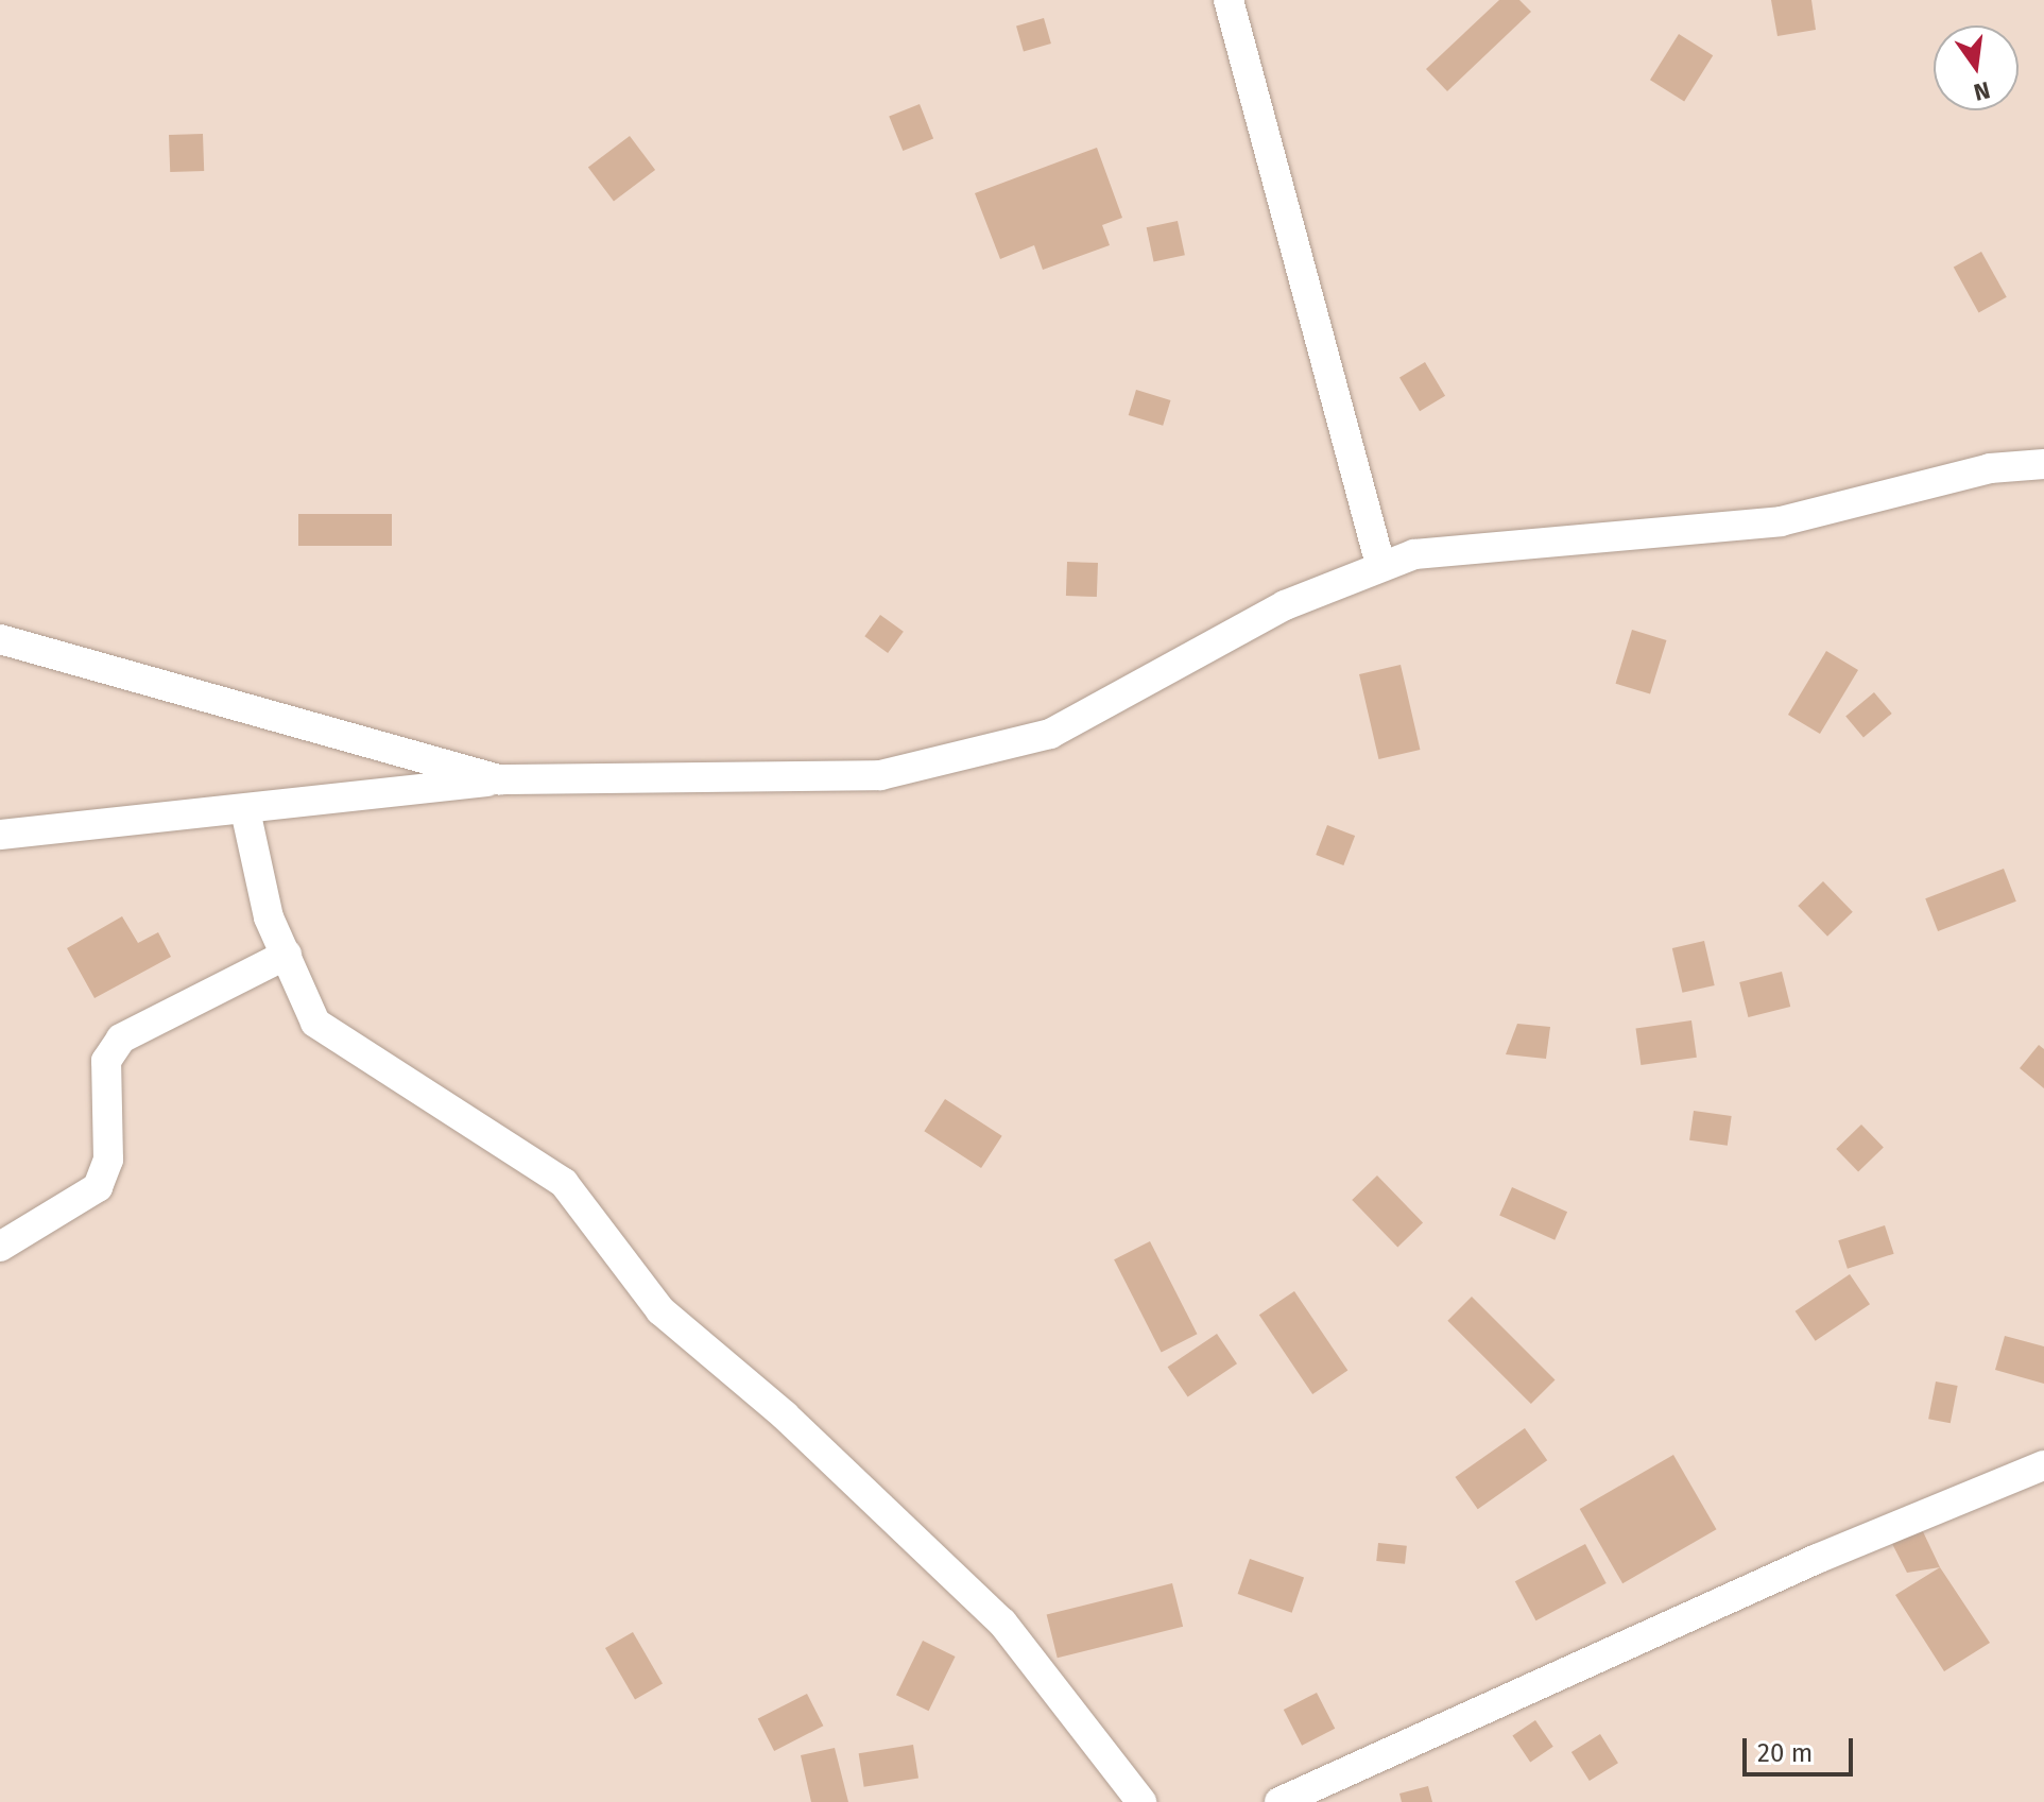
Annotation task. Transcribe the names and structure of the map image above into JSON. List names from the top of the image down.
{
  "scale_bar": "20 m",
  "north": "bottom"
}
